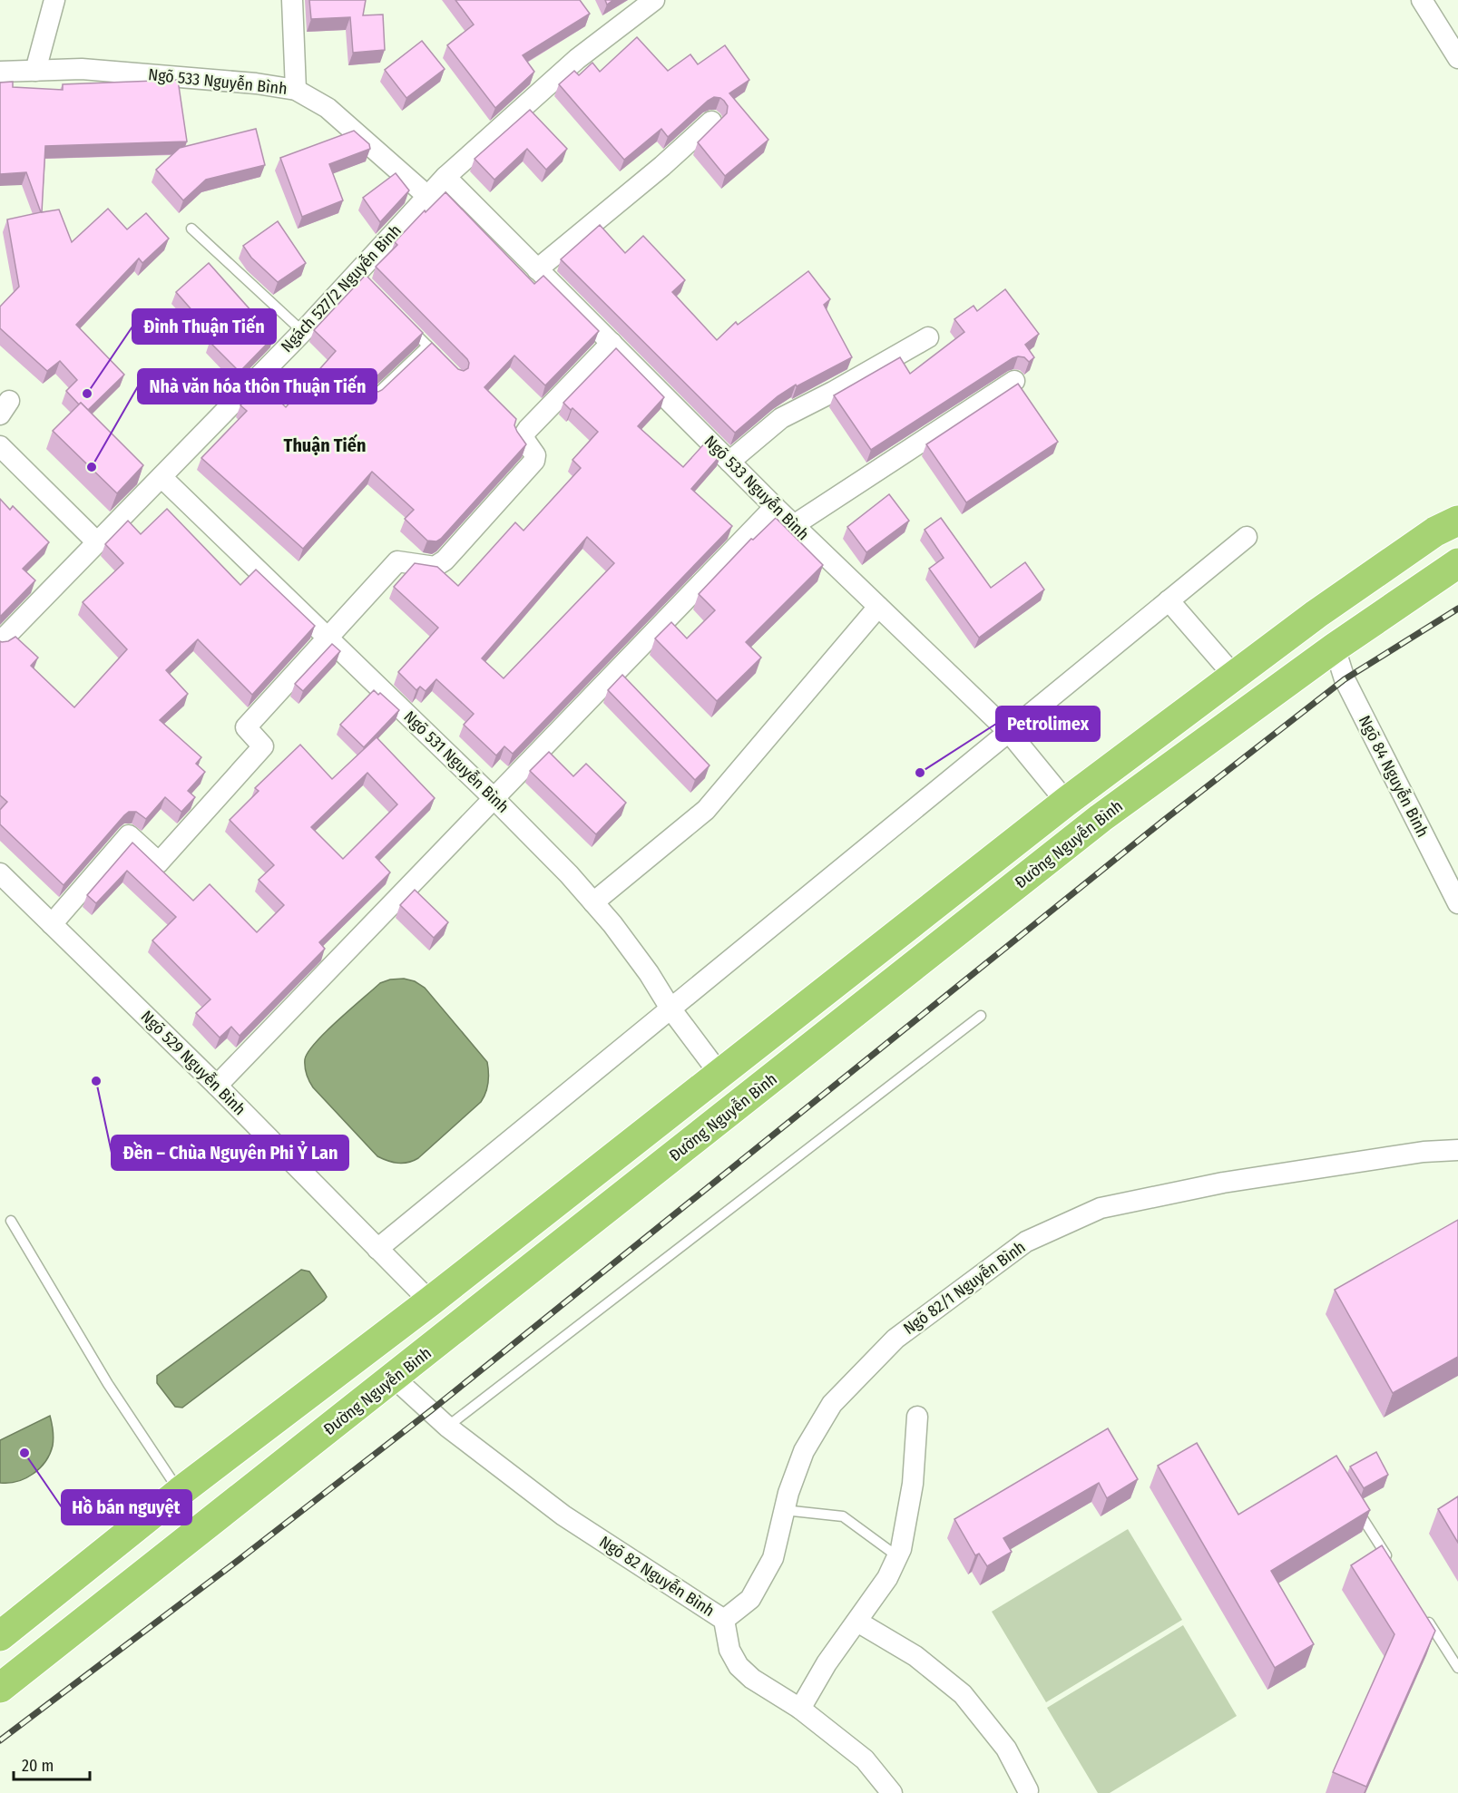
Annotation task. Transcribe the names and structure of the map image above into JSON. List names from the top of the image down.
{
  "streets": {
    "highway": ["Đường Nguyễn Bình"],
    "street": [
      "Ngõ 533 Nguyễn Bình",
      "Ngách 527/2 Nguyễn Bình",
      "Ngõ 531 Nguyễn Bình",
      "Ngõ 84 Nguyễn Bình",
      "Ngõ 529 Nguyễn Bình",
      "Ngõ 82/1 Nguyễn Bình",
      "Ngõ 82 Nguyễn Bình"
    ]
  },
  "crossings": [
    ["Ngõ 533 Nguyễn Bình", "Ngách 527/2 Nguyễn Bình"],
    ["Ngách 527/2 Nguyễn Bình", "Ngõ 531 Nguyễn Bình"],
    ["Ngõ 84 Nguyễn Bình", "Đường Nguyễn Bình"],
    ["Đường Nguyễn Bình", "Ngõ 82 Nguyễn Bình"],
    ["Ngõ 82/1 Nguyễn Bình", "Ngõ 82 Nguyễn Bình"]
  ],
  "districts": ["Thuận Tiến"],
  "places": [
    "Đình Thuận Tiến",
    "Nhà văn hóa thôn Thuận Tiến",
    "Petrolimex",
    "Đền – Chùa Nguyên Phi Ỷ Lan",
    "Hồ bán nguyệt"
  ],
  "scale_bar": "20 m"
}
